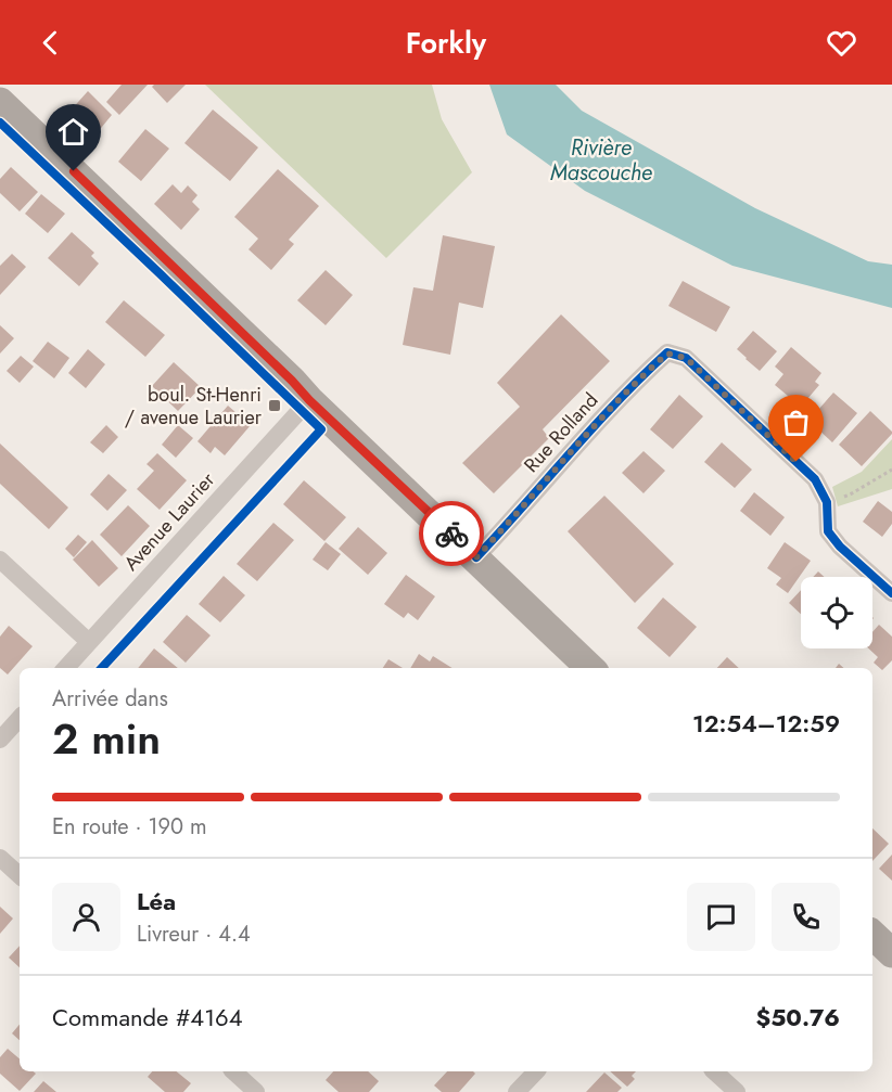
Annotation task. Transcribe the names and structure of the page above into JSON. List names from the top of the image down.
{
  "streets": {
    "street": ["Rue Rolland", "Avenue Laurier"]
  },
  "water": ["Rivière Mascouche"],
  "places": {
    "transit": ["boul. St-Henri / avenue Laurier"]
  },
  "page": {
    "header": "Forkly",
    "heading": ["2 min", "Arrivée dans", "12:54–12:59"],
    "panel": [
      "Léa",
      "Livreur · 4.4",
      "Commande #4164",
      "$50.76"
    ],
    "bar": "En route · 190 m"
  }
}
